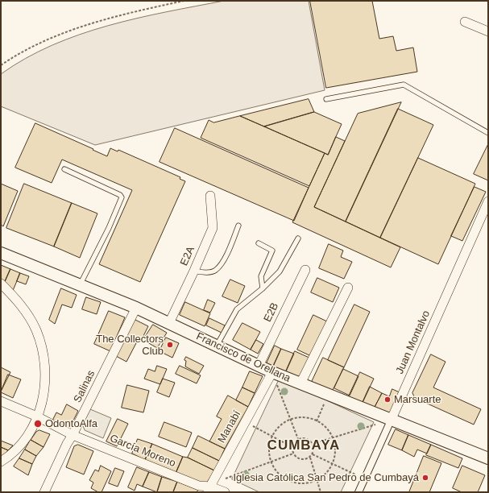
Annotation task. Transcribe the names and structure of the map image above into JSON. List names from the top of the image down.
{
  "streets": {
    "street": [
      "E2A",
      "E2B",
      "Juan Montalvo",
      "Francisco de Orellana",
      "Salinas",
      "Manabí",
      "García Moreno"
    ]
  },
  "crossings": [
    ["E2A", "Francisco de Orellana"],
    ["E2B", "Francisco de Orellana"],
    ["Juan Montalvo", "Francisco de Orellana"],
    ["Francisco de Orellana", "Salinas"],
    ["Francisco de Orellana", "Manabí"],
    ["Salinas", "García Moreno"],
    ["Manabí", "García Moreno"]
  ],
  "districts": ["CUMBAYA"],
  "places": [
    "The Collectors Club",
    "Marsuarte",
    "OdontoAlfa",
    "Iglesia Católica San Pedro de Cumbayá"
  ]
}
